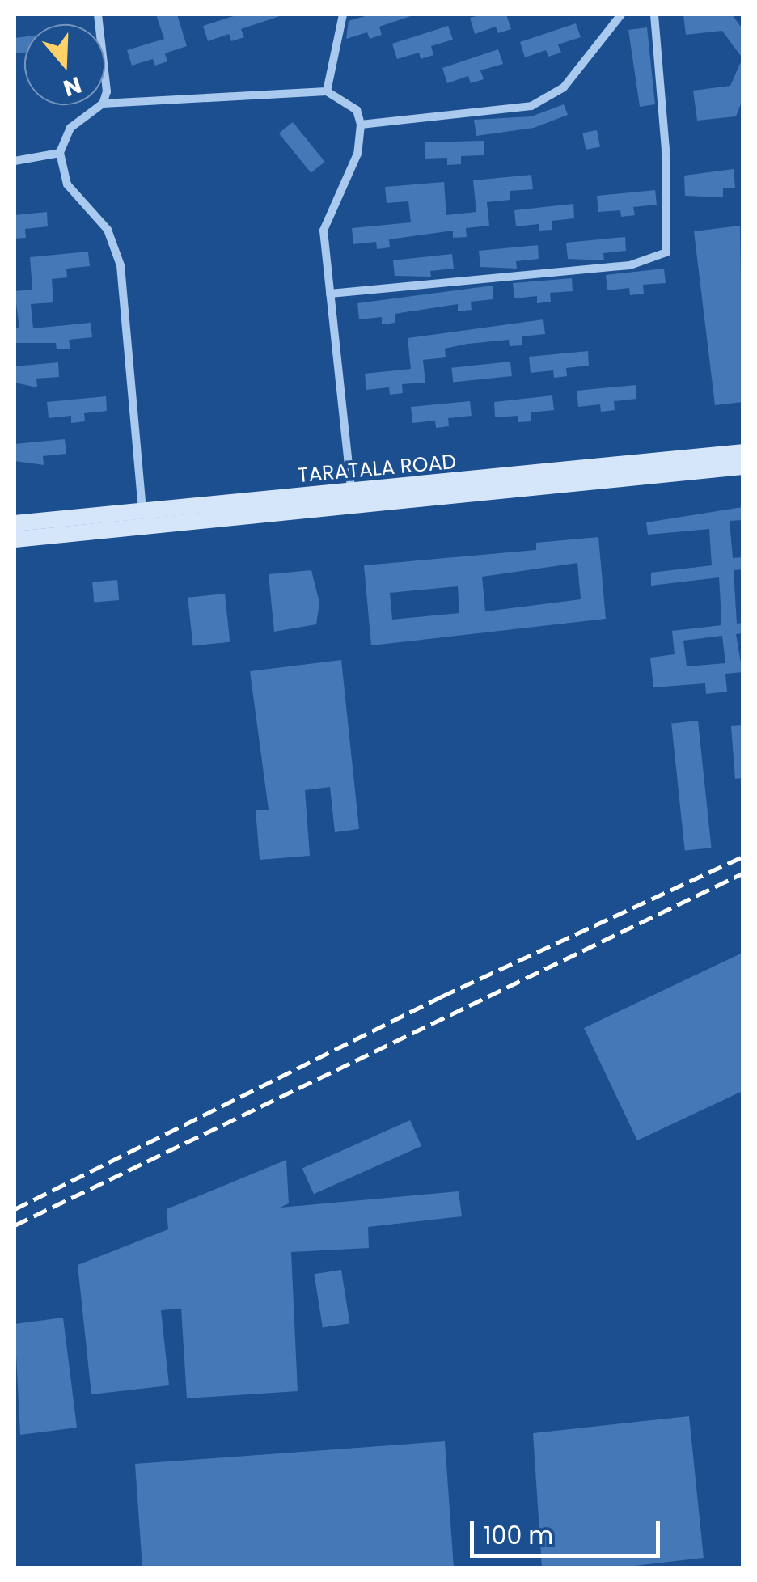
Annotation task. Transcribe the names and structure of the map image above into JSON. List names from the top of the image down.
{
  "streets": {
    "main road": ["TARATALA ROAD"]
  },
  "scale_bar": "100 m",
  "north": "bottom"
}
